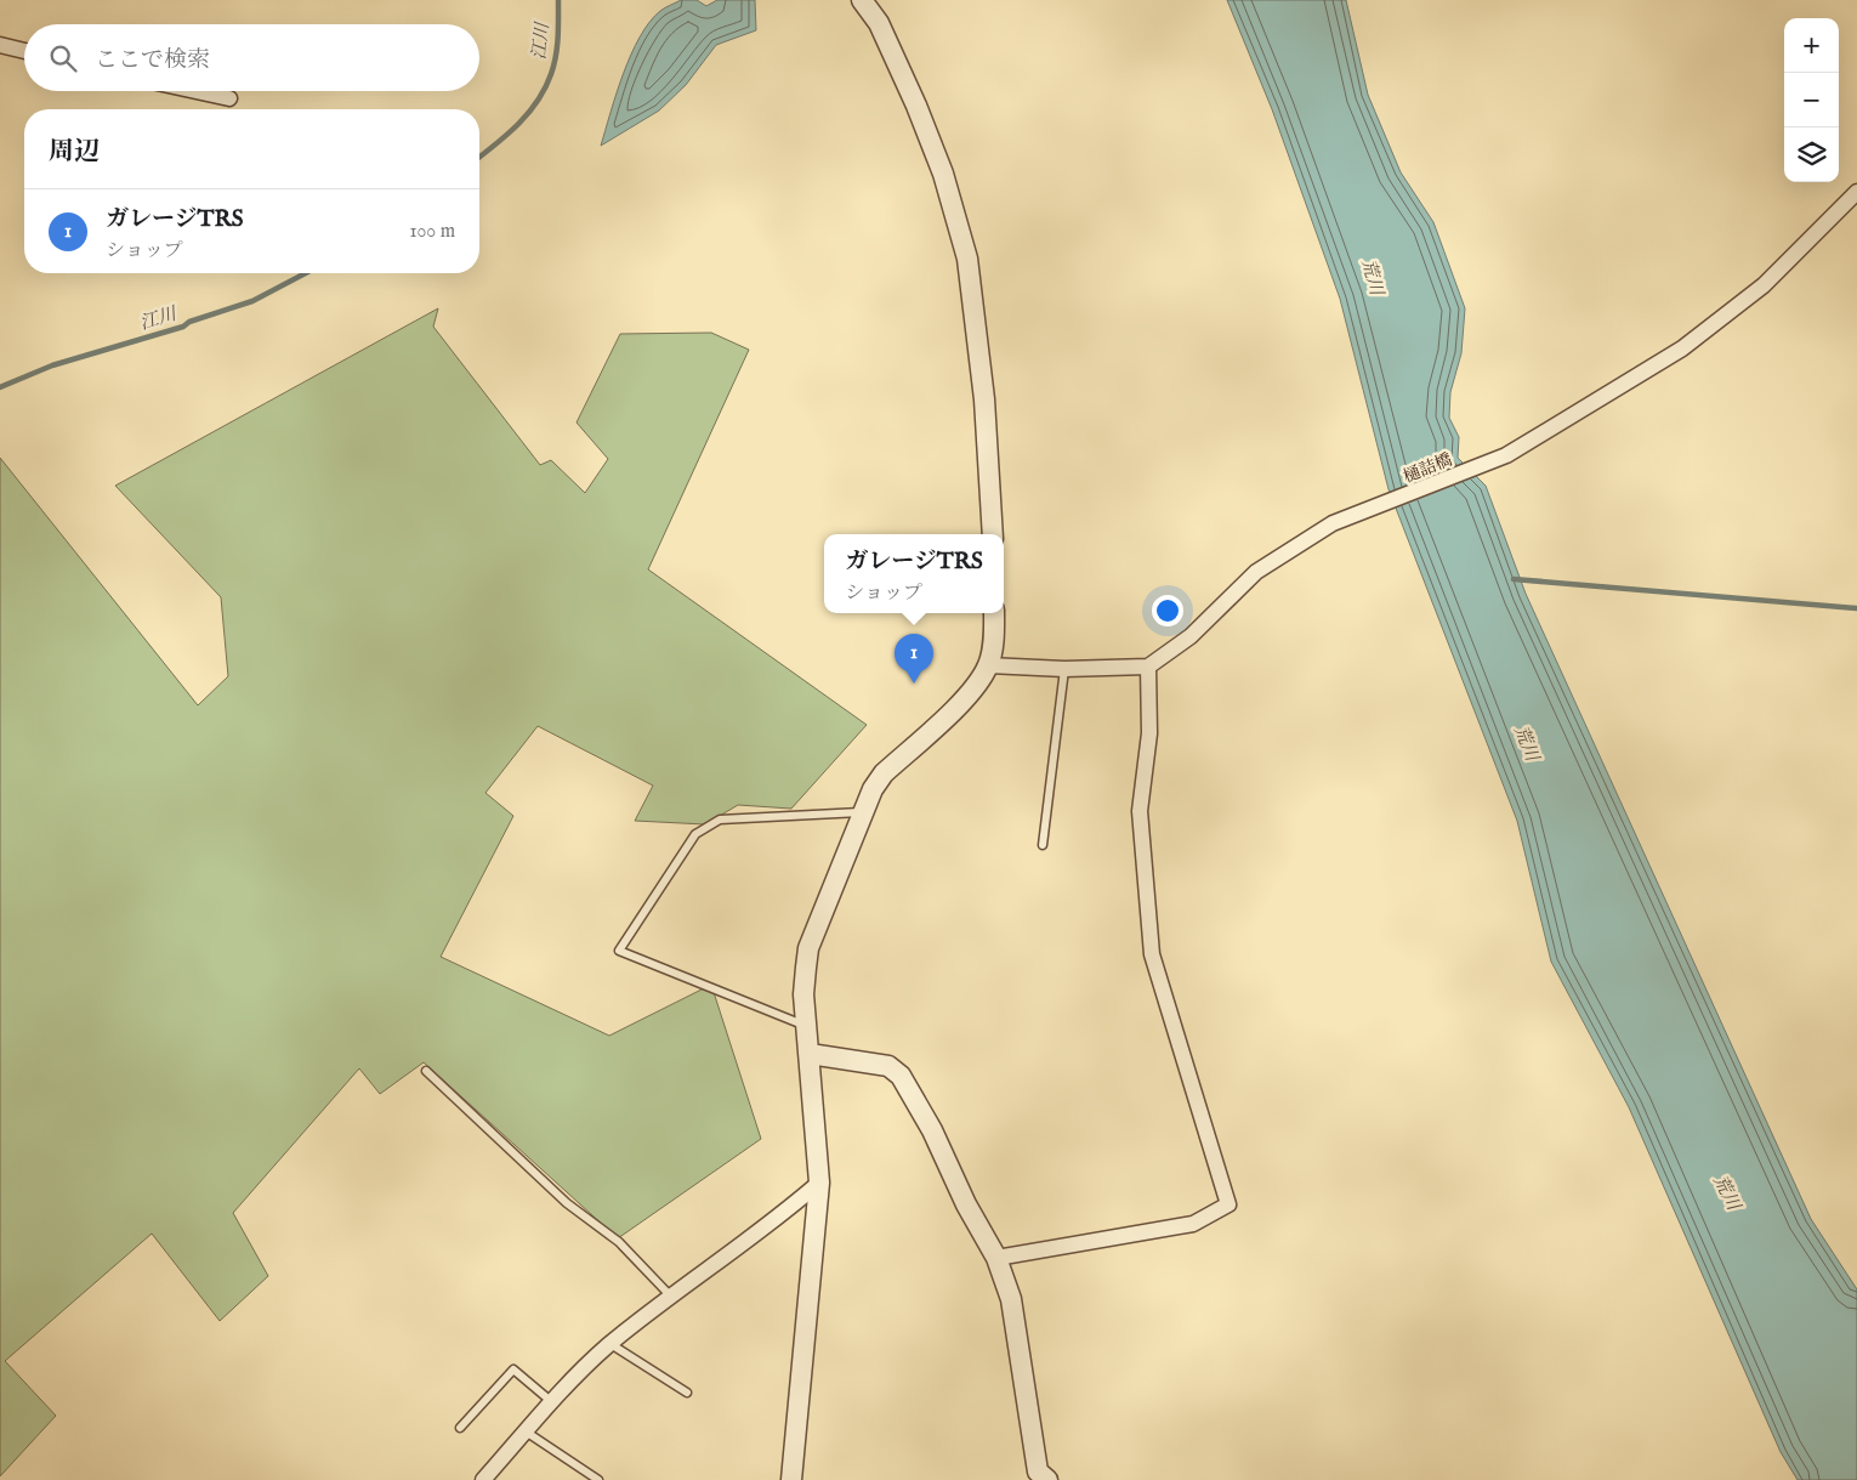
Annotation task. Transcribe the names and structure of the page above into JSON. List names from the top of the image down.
{
  "streets": {
    "street": ["樋詰橋"]
  },
  "water": ["江川", "荒川"],
  "page": {
    "map_buttons": ["+", "−"],
    "search": "ここで検索",
    "heading": "周辺",
    "list": [
      {
        "mark": "1",
        "name": "ガレージTRS",
        "note": "ショップ",
        "value": "100 m"
      }
    ],
    "popup": ["ガレージTRS", "ショップ"],
    "pins": "1"
  }
}
